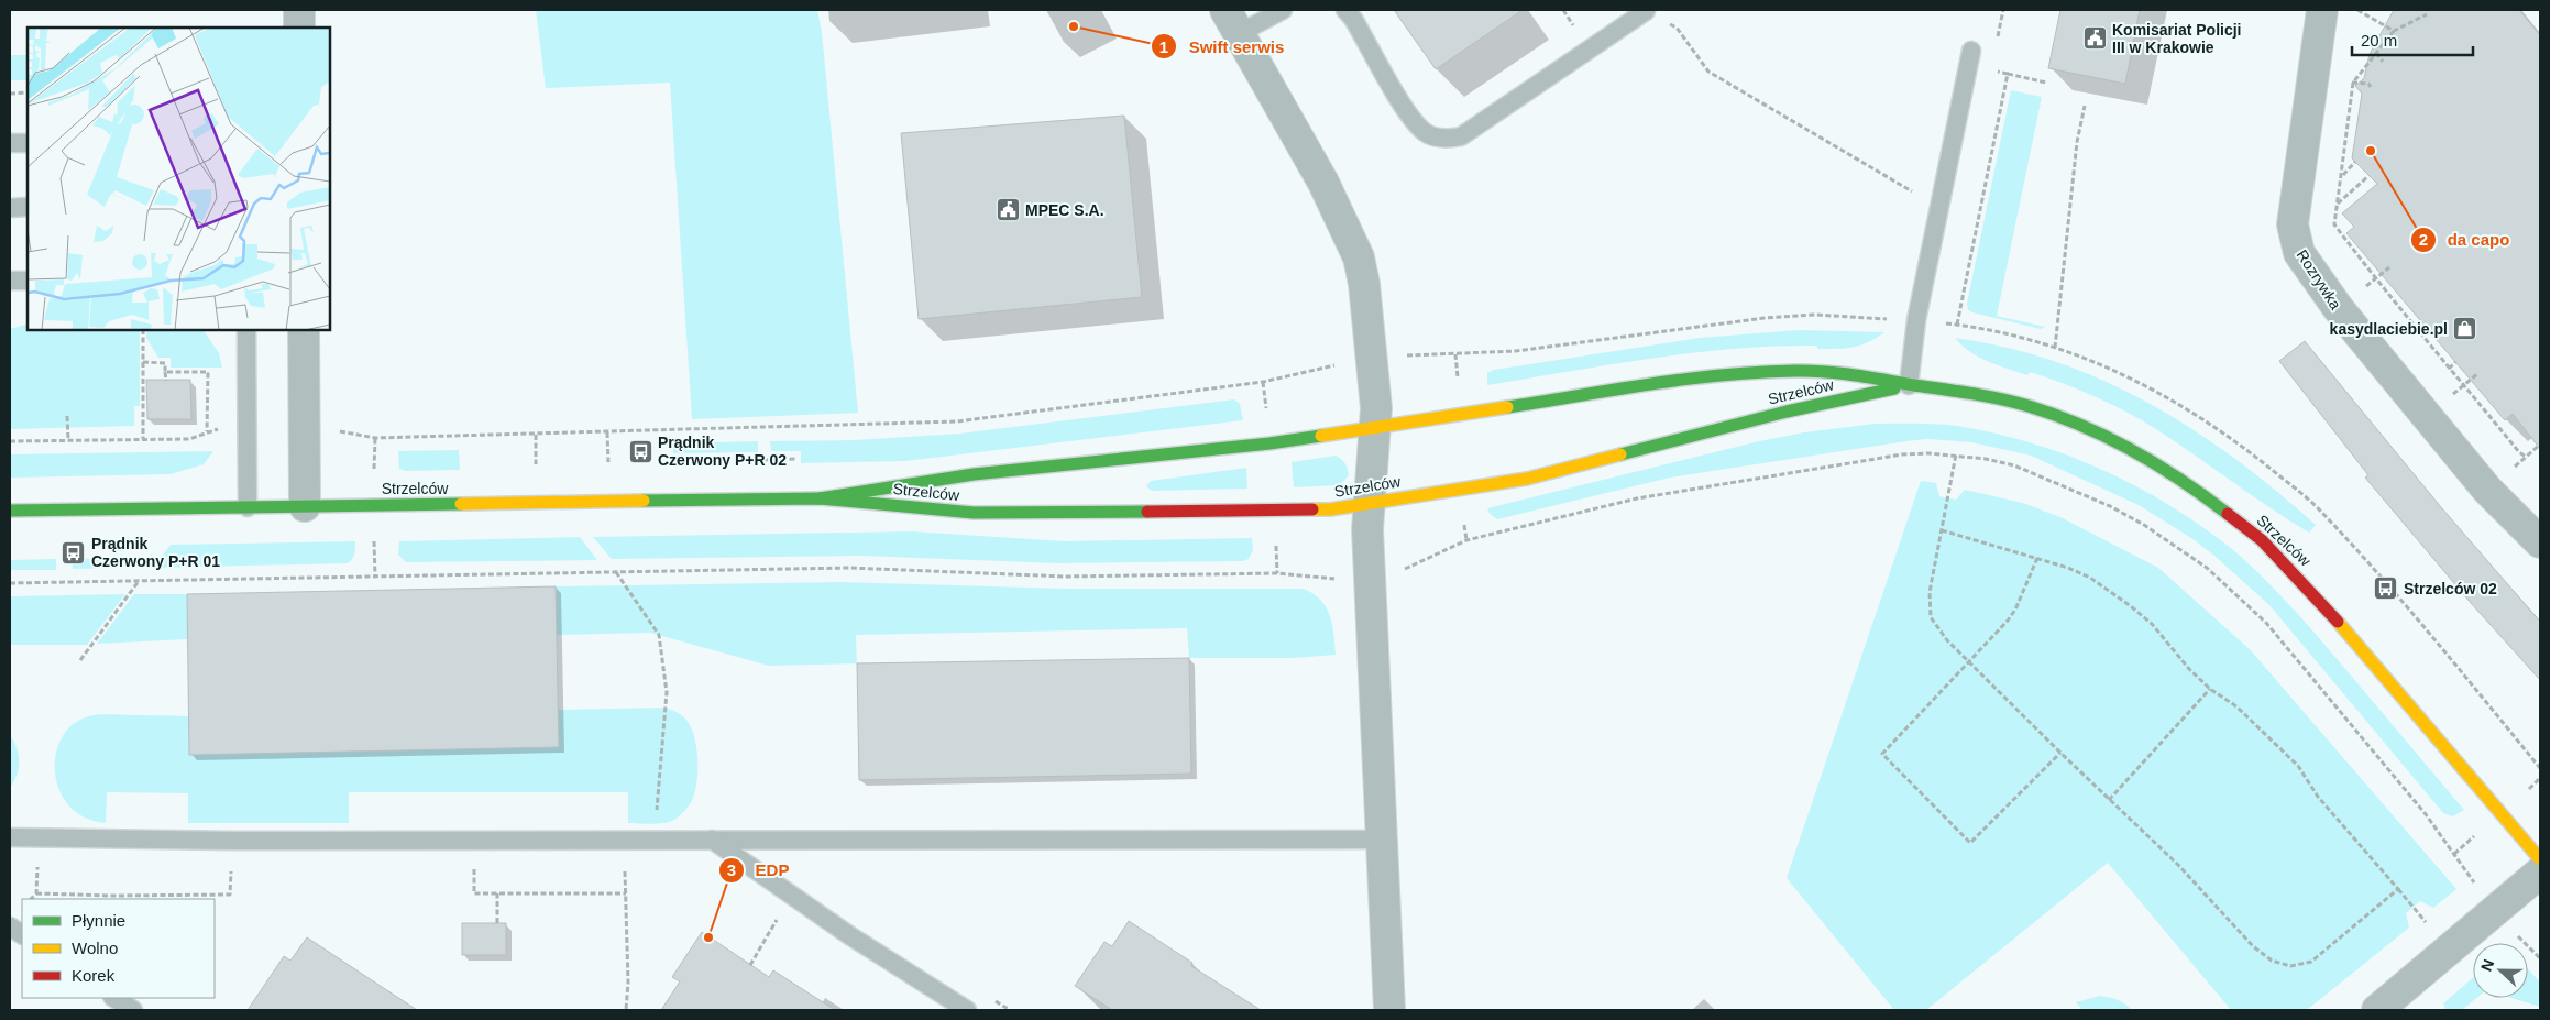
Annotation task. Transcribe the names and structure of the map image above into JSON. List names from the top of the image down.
{
  "streets": {
    "street": ["Rozrywka", "Strzelców"]
  },
  "places": {
    "other": ["Swift serwis", "da capo", "EDP"],
    "public building": ["Komisariat Policji III w Krakowie", "MPEC S.A."],
    "shop": ["kasydlaciebie.pl"],
    "bus stop": ["Prądnik Czerwony P+R 02", "Prądnik Czerwony P+R 01", "Strzelców 02"]
  },
  "legend": ["Płynnie", "Wolno", "Korek"],
  "scale_bar": "20 m",
  "north": "left"
}
